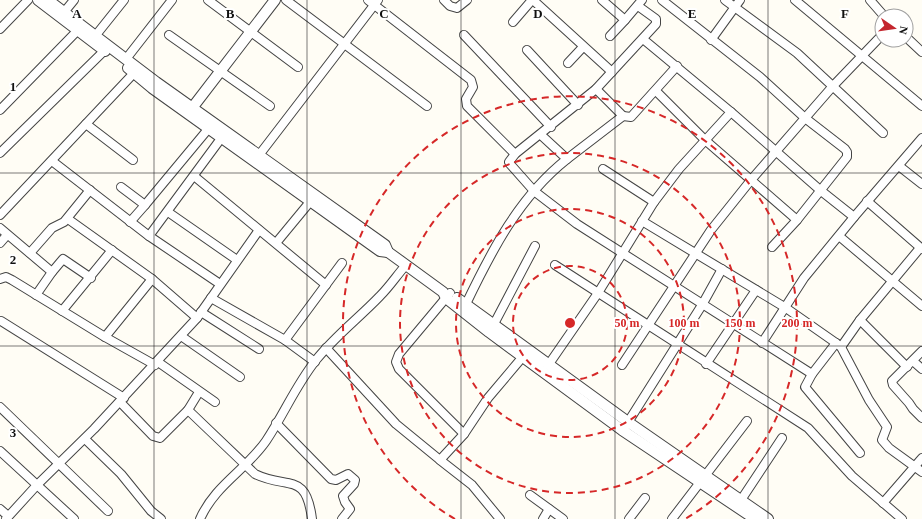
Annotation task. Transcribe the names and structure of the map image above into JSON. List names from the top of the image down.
{
  "north": "right",
  "grid": {
    "columns": [
      "A",
      "B",
      "C",
      "D",
      "E",
      "F"
    ],
    "rows": ["1", "2", "3"]
  },
  "rings": [
    "50 m",
    "100 m",
    "150 m",
    "200 m"
  ]
}
